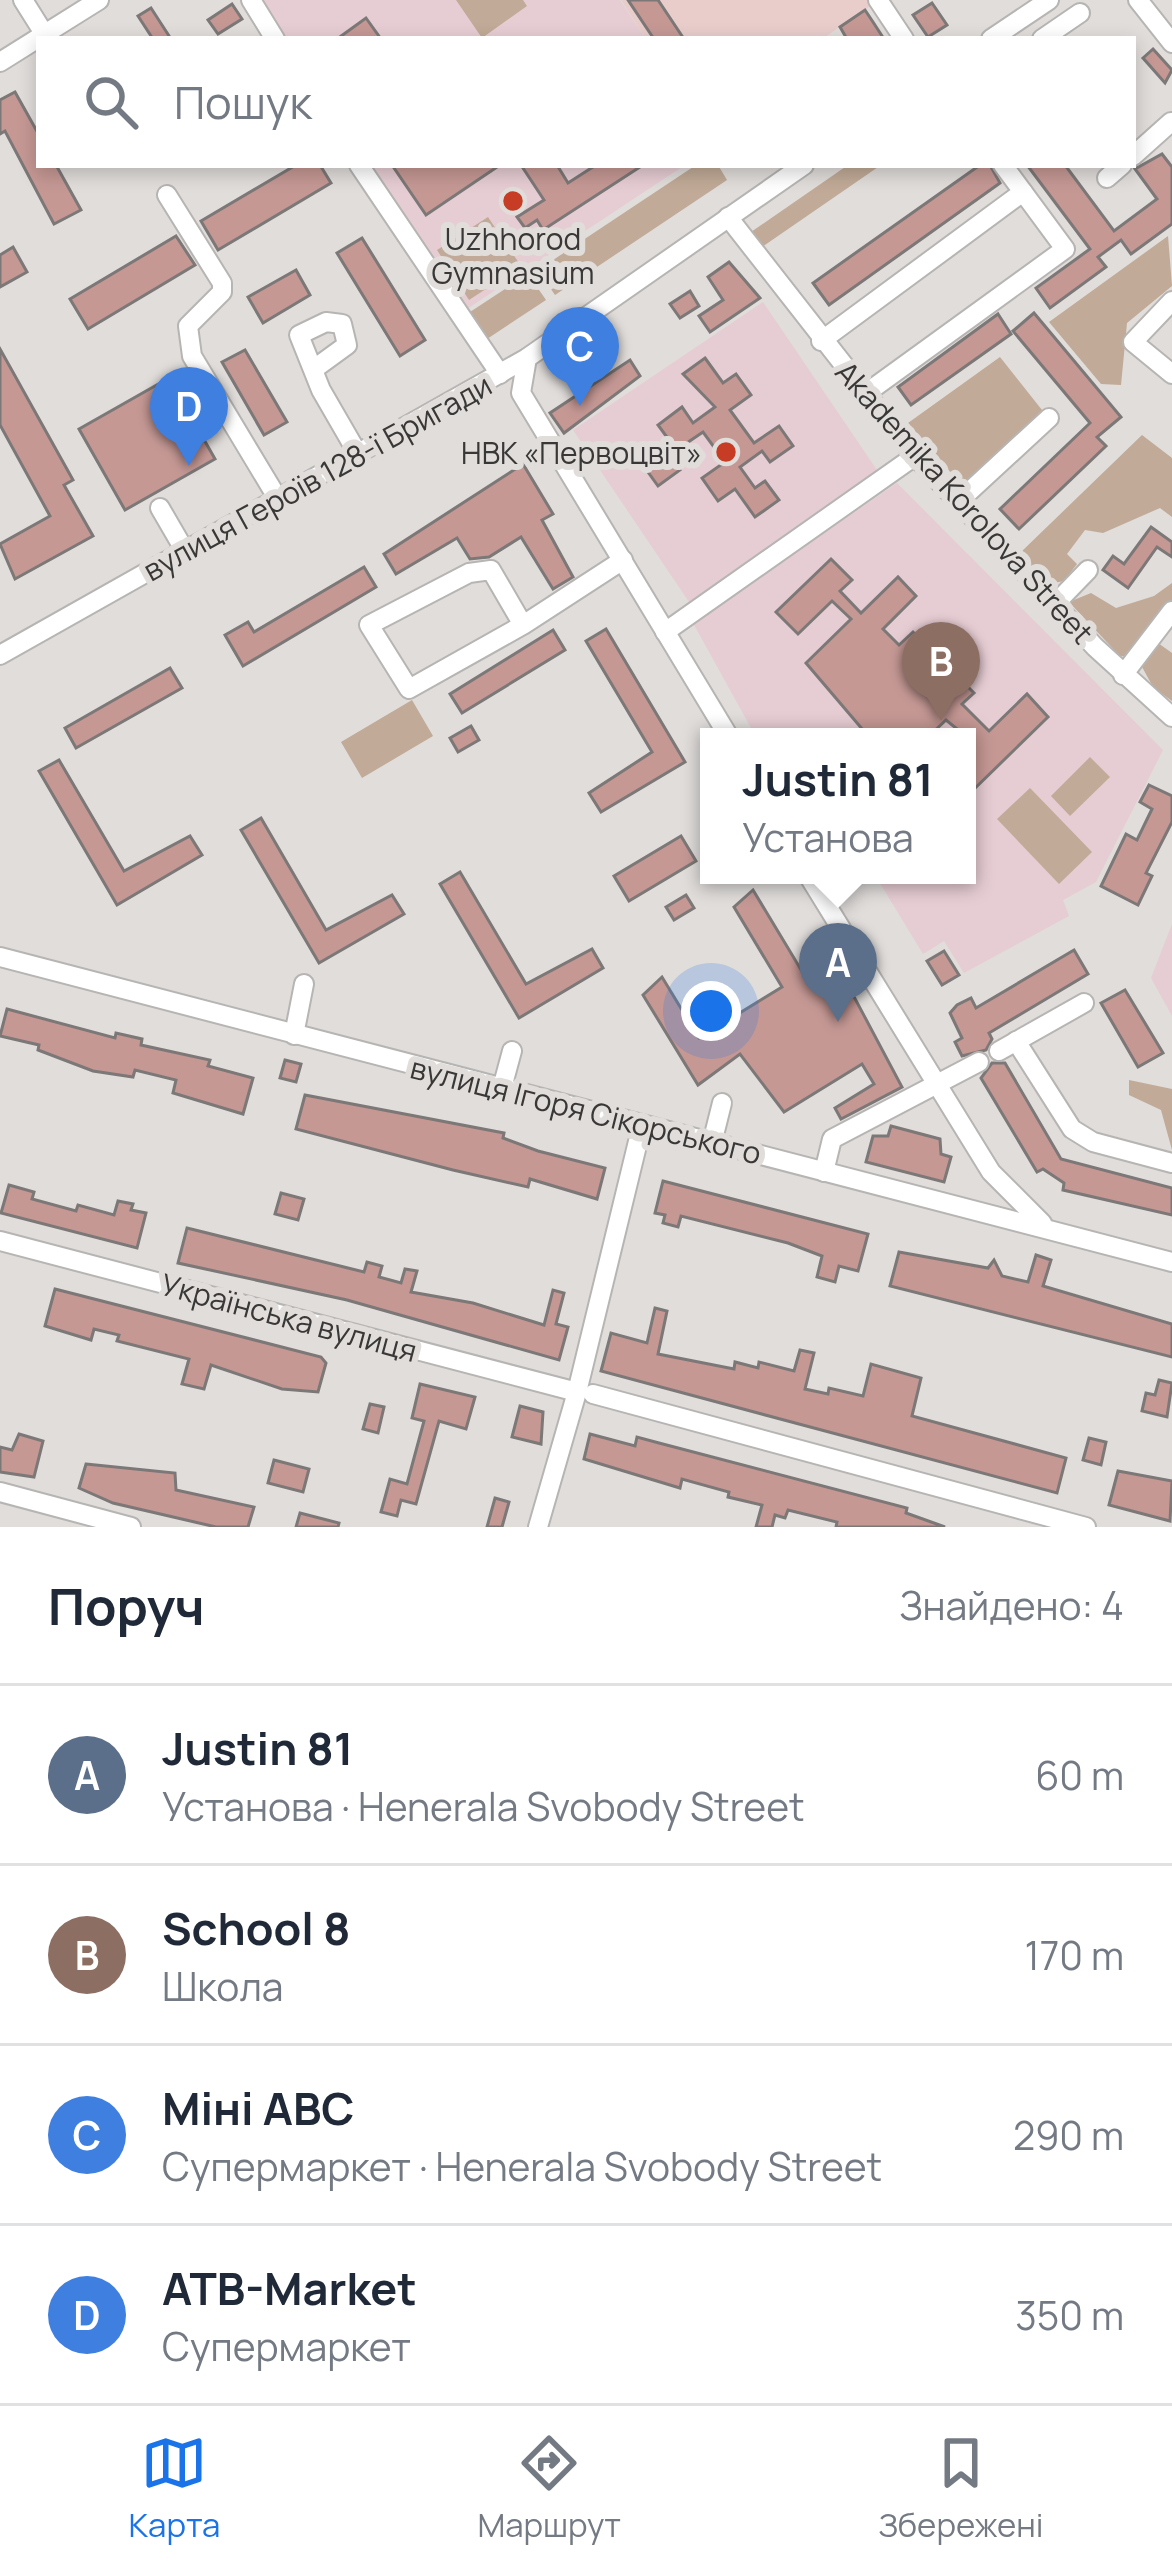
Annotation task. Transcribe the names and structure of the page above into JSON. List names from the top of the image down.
{
  "streets": {
    "street": [
      "вулиця Героїв 128-ї Бригади",
      "Akademika Korolova Street",
      "вулиця Ігоря Сікорського",
      "Українська вулиця"
    ]
  },
  "crossings": [
    ["вулиця Героїв 128-ї Бригади", "Akademika Korolova Street"]
  ],
  "places": ["Uzhhorod Gymnasium", "НВК «Первоцвіт»"],
  "page": {
    "search": "Пошук",
    "pins": [
      "C",
      "D",
      "B",
      "A"
    ],
    "popup": ["Justin 81", "Установа"],
    "heading": ["Поруч", "Знайдено: 4"],
    "list": [
      {
        "mark": "A",
        "name": "Justin 81",
        "note": "Установа · Henerala Svobody Street",
        "value": "60 m"
      },
      {
        "mark": "B",
        "name": "School 8",
        "note": "Школа",
        "value": "170 m"
      },
      {
        "mark": "C",
        "name": "Міні ABC",
        "note": "Супермаркет · Henerala Svobody Street",
        "value": "290 m"
      },
      {
        "mark": "D",
        "name": "ATB-Market",
        "note": "Супермаркет",
        "value": "350 m"
      }
    ],
    "nav": ["Карта", "Маршрут", "Збережені"]
  }
}
